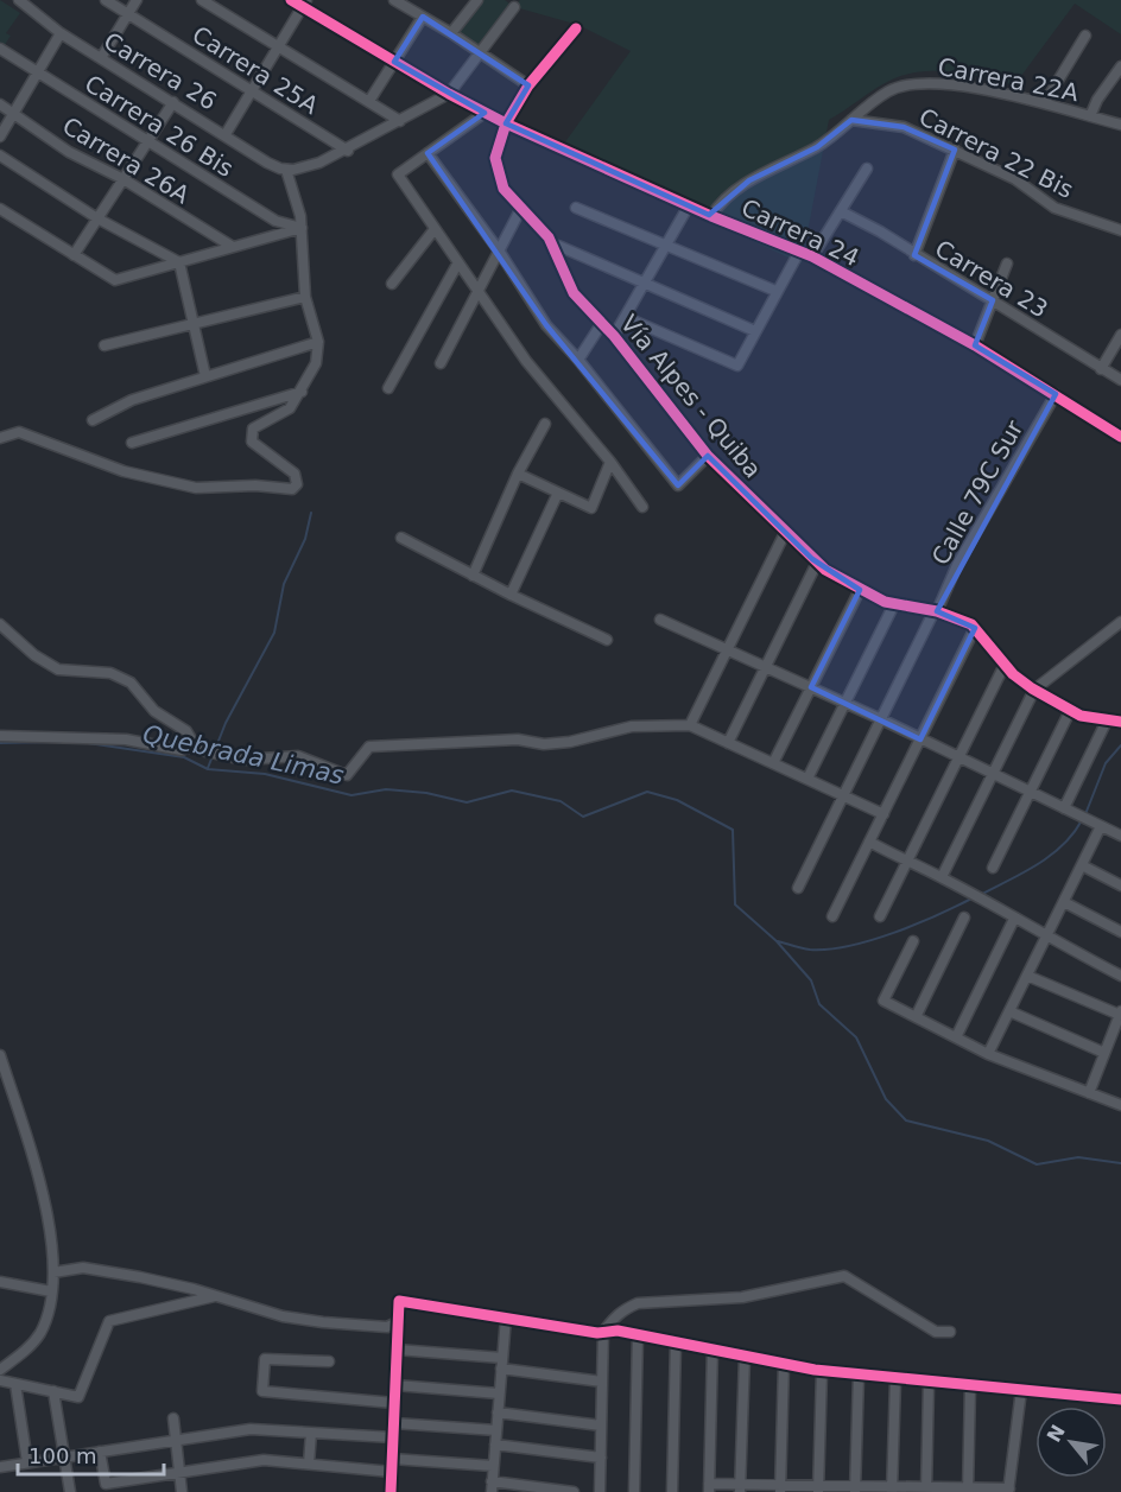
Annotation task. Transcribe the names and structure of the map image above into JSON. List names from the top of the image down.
{
  "streets": {
    "street": [
      "Carrera 25A",
      "Carrera 26",
      "Carrera 22A",
      "Carrera 26 Bis",
      "Carrera 22 Bis",
      "Carrera 26A",
      "Carrera 24",
      "Carrera 23",
      "Vía Alpes - Quiba",
      "Calle 79C Sur"
    ]
  },
  "crossings": [
    ["Carrera 22A", "Carrera 22 Bis"],
    ["Carrera 24", "Vía Alpes - Quiba"],
    ["Carrera 24", "Calle 79C Sur"],
    ["Vía Alpes - Quiba", "Calle 79C Sur"]
  ],
  "water": ["Quebrada Limas"],
  "scale_bar": "100 m",
  "north": "top left"
}
